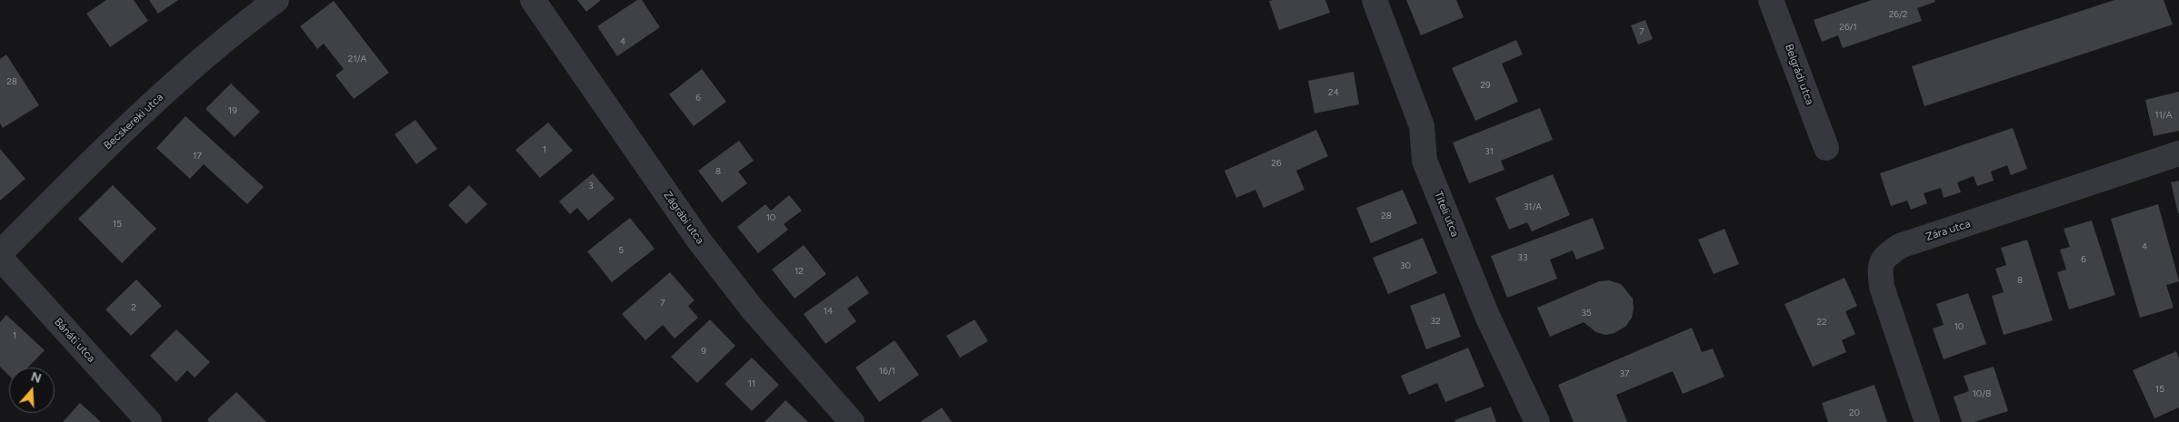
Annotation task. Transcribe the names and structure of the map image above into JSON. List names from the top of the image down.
{
  "streets": {
    "street": [
      "Belgrádi utca",
      "Becskereki utca",
      "Titeli utca",
      "Zágrábi utca",
      "Zára utca",
      "Bánáti utca"
    ]
  },
  "house_numbers": [
    "26/2",
    "26/1",
    "7",
    "4",
    "21/A",
    "28",
    "29",
    "24",
    "6",
    "19",
    "11/A",
    "1",
    "31",
    "17",
    "26",
    "8",
    "3",
    "31/A",
    "28",
    "10",
    "15",
    "4",
    "5",
    "33",
    "6",
    "30",
    "12",
    "8",
    "7",
    "2",
    "14",
    "35",
    "32",
    "22",
    "10",
    "1",
    "9",
    "16/1",
    "37",
    "11",
    "15",
    "10/B",
    "20"
  ],
  "north": "top"
}
